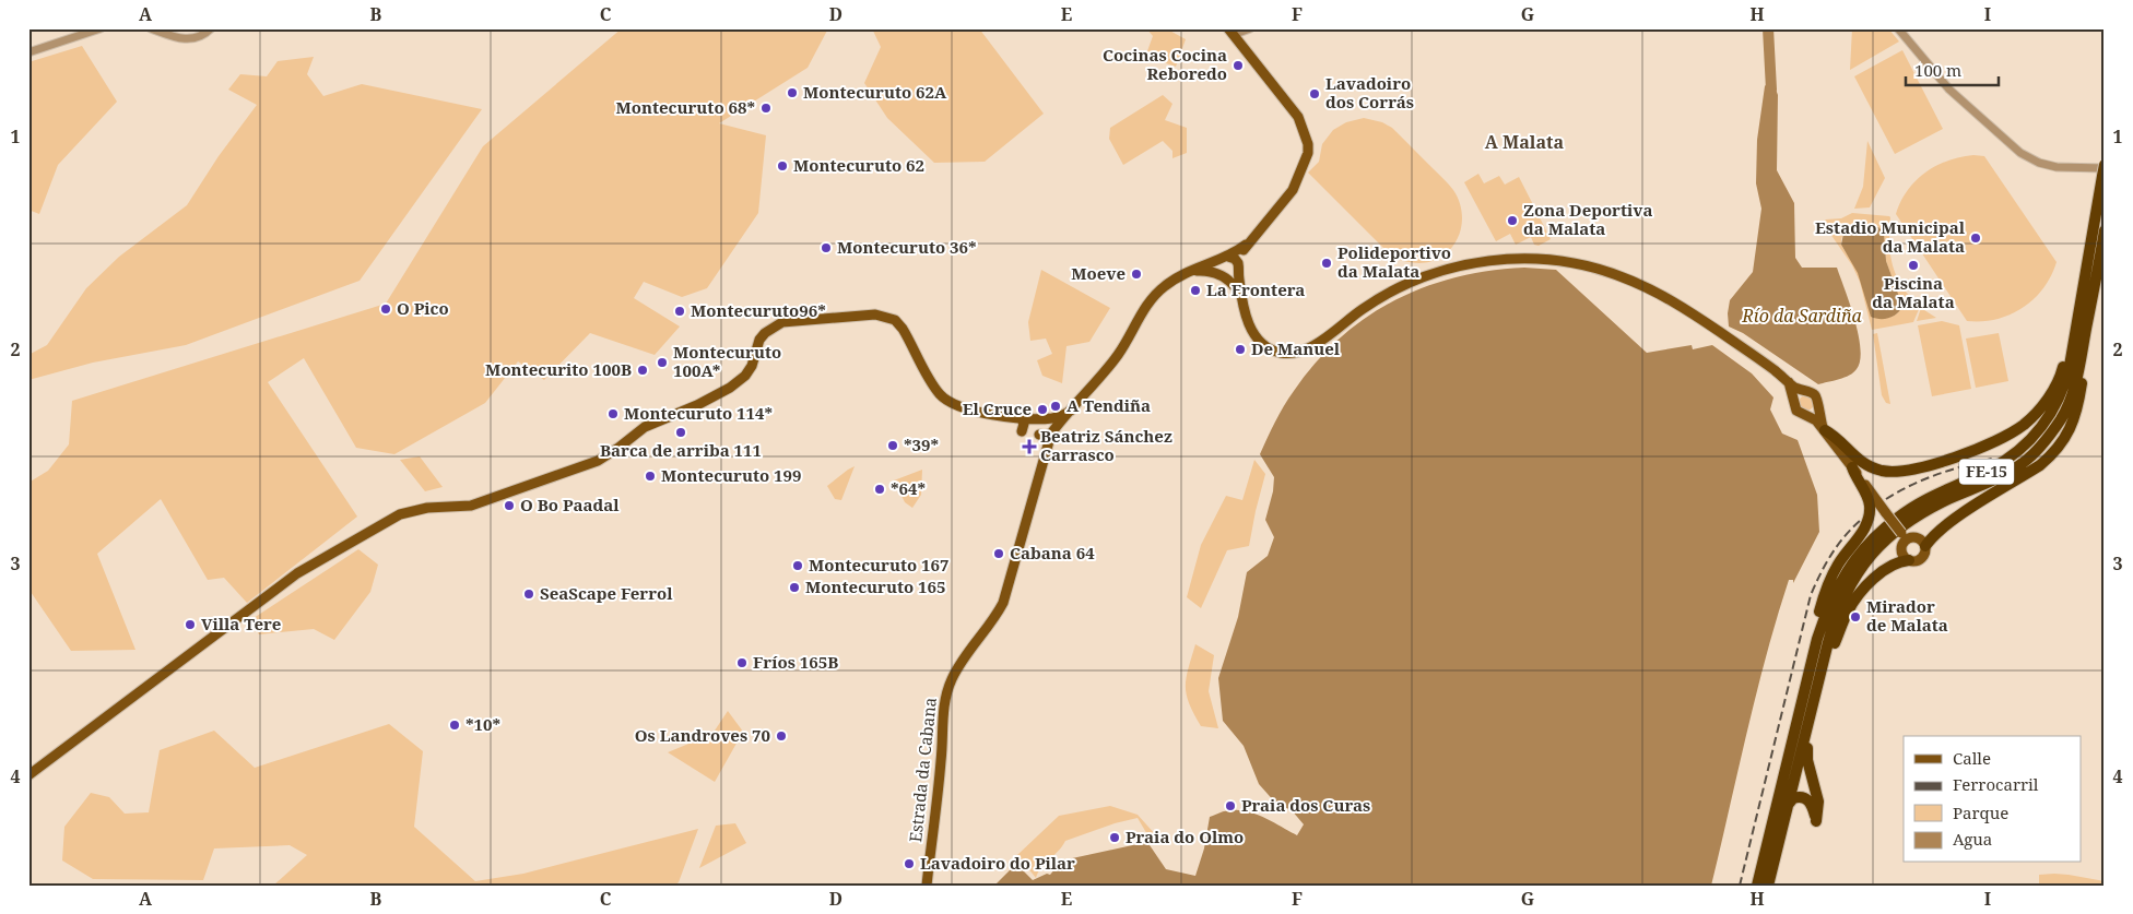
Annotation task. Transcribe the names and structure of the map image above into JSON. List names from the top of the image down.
{
  "streets": {
    "highway": ["FE-15"],
    "main road": ["Estrada da Cabana"]
  },
  "districts": ["A Malata"],
  "water": ["Río da Sardiña"],
  "places": {
    "other": [
      "Cocinas Cocina Reboredo",
      "Montecuruto 62A",
      "Lavadoiro dos Corrás",
      "Montecuruto 68*",
      "Montecuruto 62",
      "Zona Deportiva da Malata",
      "Estadio Municipal da Malata",
      "Montecuruto 36*",
      "Polideportivo da Malata",
      "Piscina da Malata",
      "Moeve",
      "La Frontera",
      "O Pico",
      "Montecuruto96*",
      "De Manuel",
      "Montecuruto 100A*",
      "Montecurito 100B",
      "A Tendiña",
      "El Cruce",
      "Montecuruto 114*",
      "Barca de arriba 111",
      "*39*",
      "Montecuruto 199",
      "*64*",
      "O Bo Paadal",
      "Cabana 64",
      "Montecuruto 167",
      "Montecuruto 165",
      "SeaScape Ferrol",
      "Mirador de Malata",
      "Villa Tere",
      "Fríos 165B",
      "*10*",
      "Os Landroves 70",
      "Praia dos Curas",
      "Praia do Olmo",
      "Lavadoiro do Pilar"
    ],
    "health": ["Beatriz Sánchez Carrasco"]
  },
  "legend": [
    "Calle",
    "Ferrocarril",
    "Parque",
    "Agua"
  ],
  "scale_bar": "100 m",
  "grid": {
    "columns": [
      "A",
      "B",
      "C",
      "D",
      "E",
      "F",
      "G",
      "H",
      "I"
    ],
    "rows": [
      "1",
      "2",
      "3",
      "4"
    ]
  }
}
